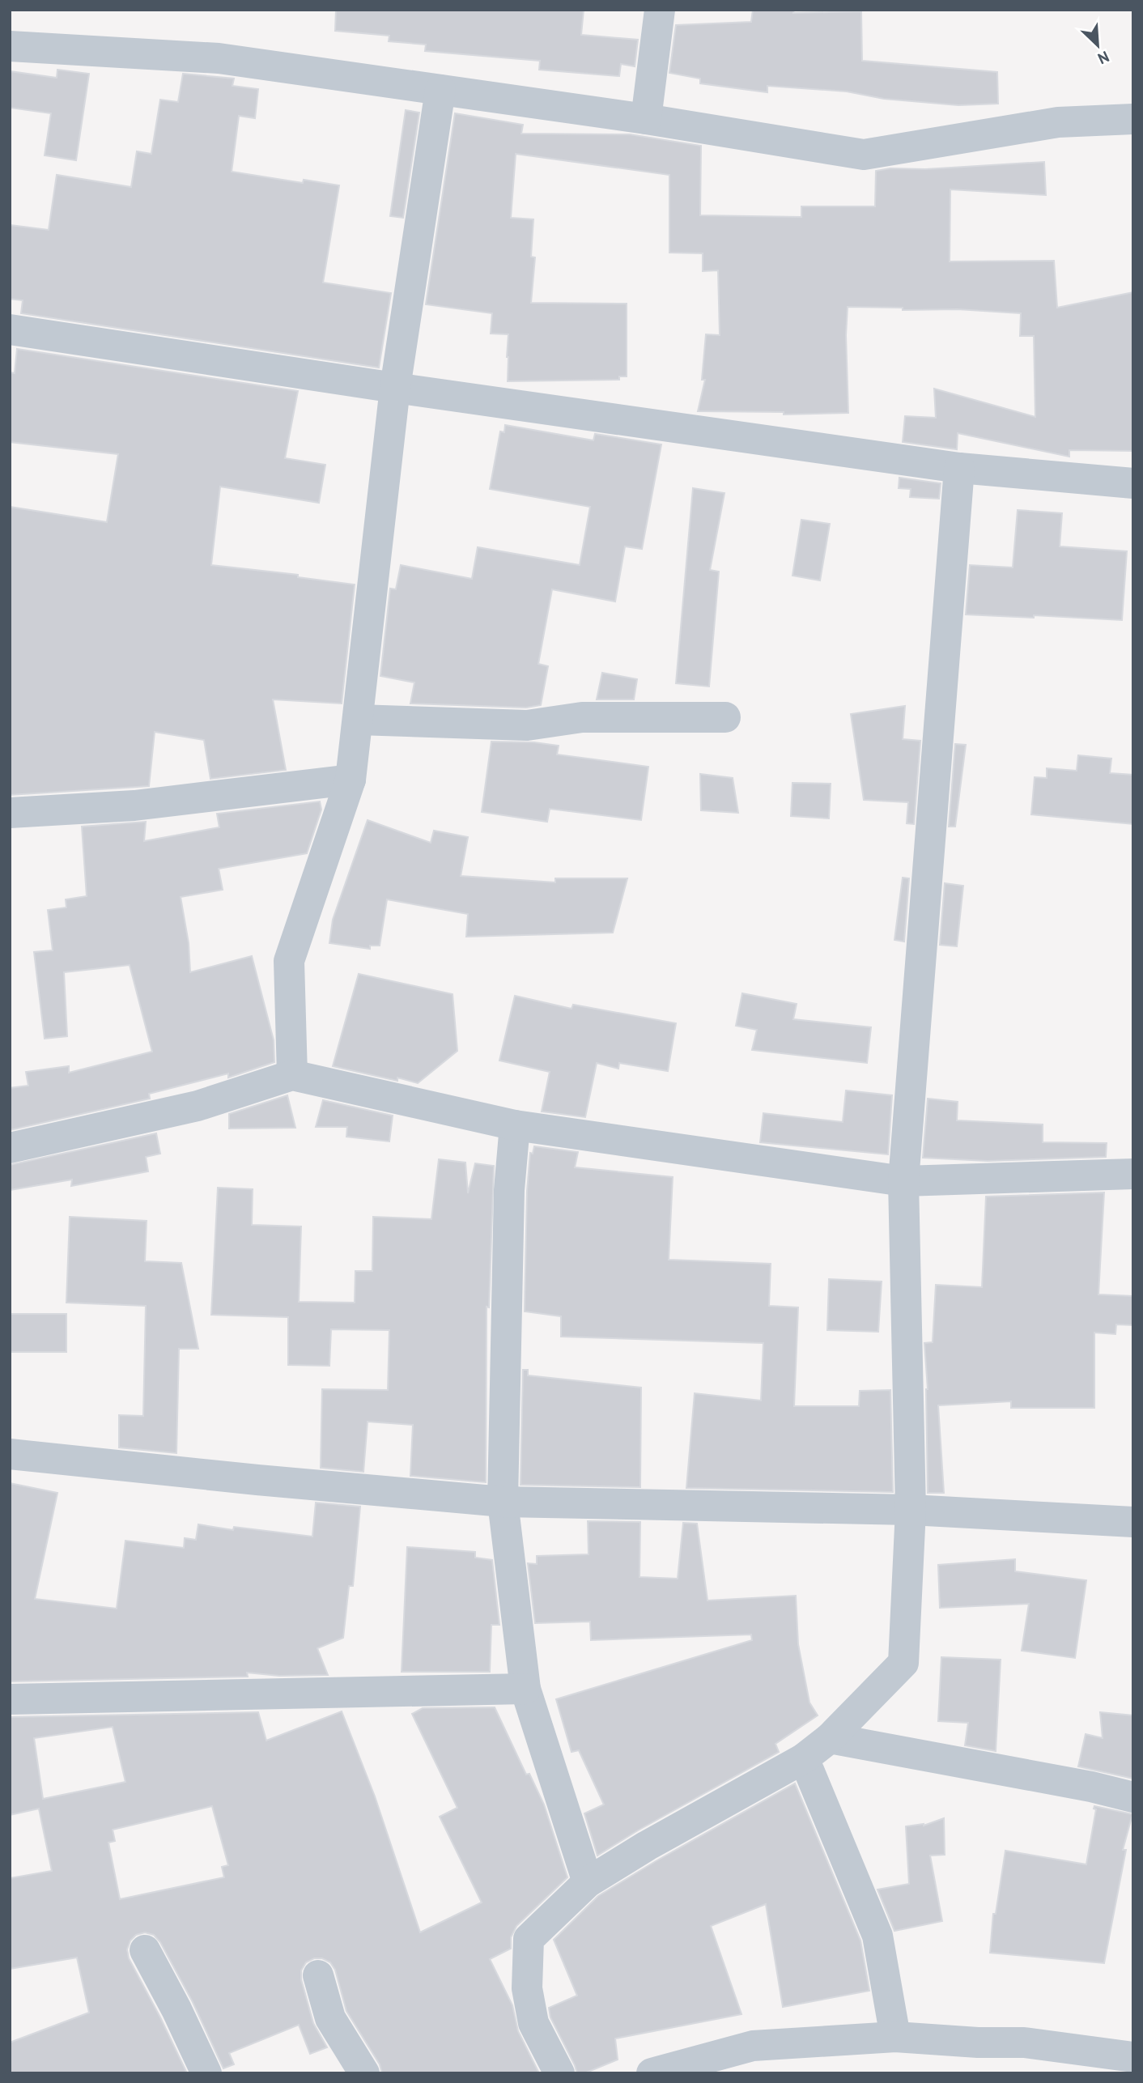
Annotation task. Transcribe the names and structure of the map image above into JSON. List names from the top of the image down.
{
  "north": "bottom right"
}
